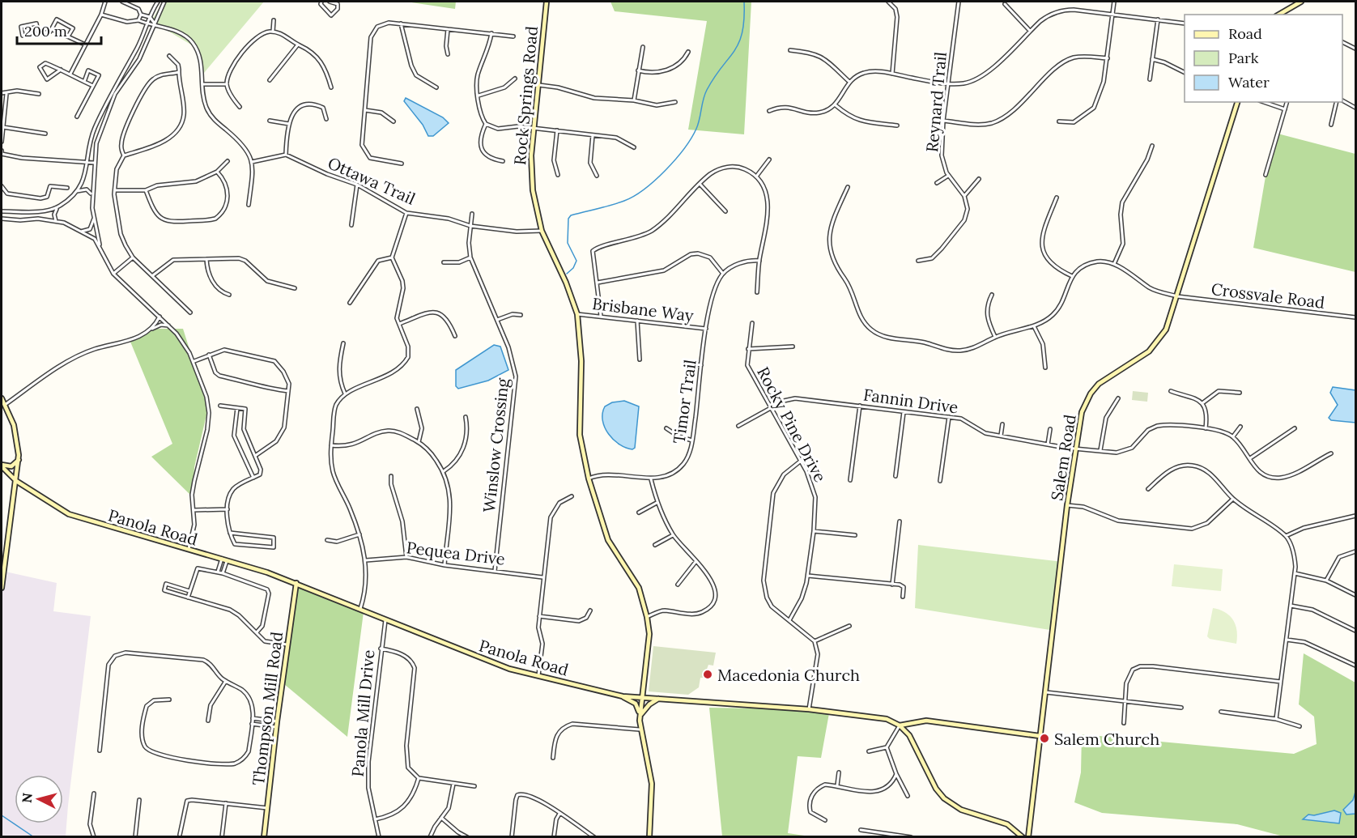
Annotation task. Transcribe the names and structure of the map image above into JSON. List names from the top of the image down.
{
  "streets": {
    "street": [
      "Rock Springs Road",
      "Reynard Trail",
      "Ottawa Trail",
      "Crossvale Road",
      "Brisbane Way",
      "Fannin Drive",
      "Timor Trail",
      "Rocky Pine Drive",
      "Winslow Crossing",
      "Salem Road",
      "Panola Road",
      "Pequea Drive",
      "Thompson Mill Road",
      "Panola Mill Drive"
    ]
  },
  "crossings": [
    ["Rock Springs Road", "Ottawa Trail"],
    ["Rock Springs Road", "Brisbane Way"],
    ["Rock Springs Road", "Panola Road"],
    ["Ottawa Trail", "Winslow Crossing"],
    ["Crossvale Road", "Salem Road"],
    ["Brisbane Way", "Timor Trail"],
    ["Fannin Drive", "Rocky Pine Drive"],
    ["Fannin Drive", "Salem Road"],
    ["Winslow Crossing", "Pequea Drive"],
    ["Panola Road", "Thompson Mill Road"],
    ["Panola Road", "Panola Mill Drive"]
  ],
  "places": ["Macedonia Church", "Salem Church"],
  "legend": ["Road", "Park", "Water"],
  "scale_bar": "200 m",
  "north": "left"
}
